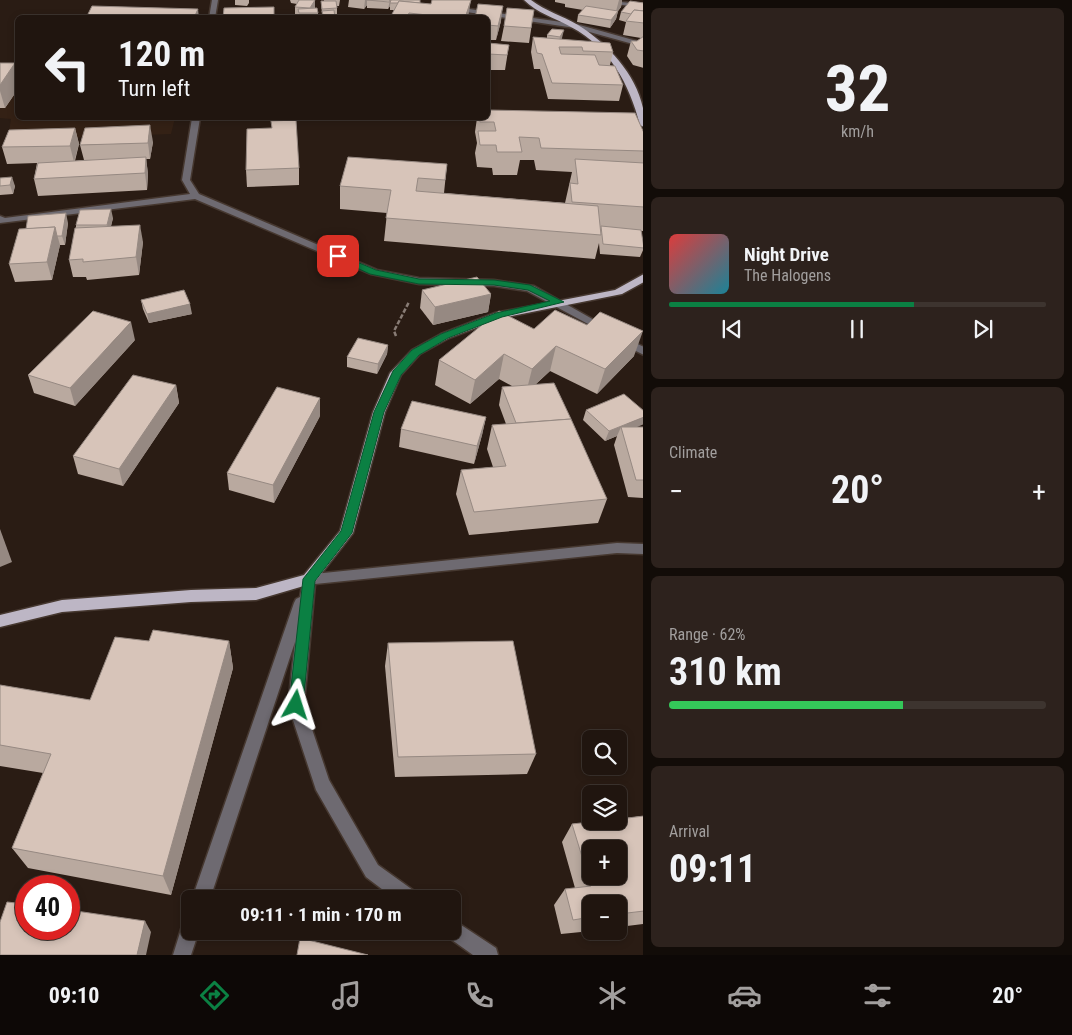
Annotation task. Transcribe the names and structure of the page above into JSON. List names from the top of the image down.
{
  "page": {
    "tile": [
      ["32", "km/h"],
      "Climate",
      ["Range · 62%", "310 km"],
      ["Arrival", "09:11"]
    ],
    "turn": ["120 m", "Turn left"],
    "song": ["Night Drive", "The Halogens"],
    "heat": ["−", "20°", "+"],
    "map_buttons": ["+", "−"],
    "limit": "40",
    "trip": "09:11 · 1 min · 170 m",
    "tabs": ["09:10", "20°"]
  }
}
